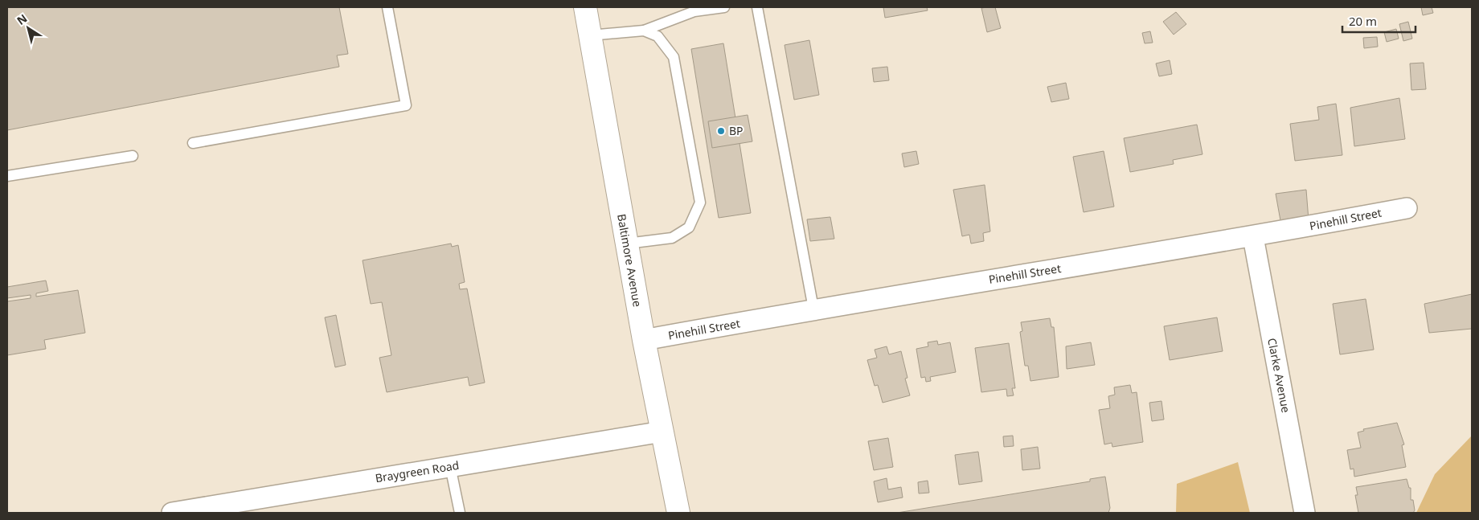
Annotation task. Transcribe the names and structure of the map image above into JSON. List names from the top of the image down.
{
  "streets": {
    "main road": ["Baltimore Avenue"],
    "street": ["Pinehill Street", "Clarke Avenue", "Braygreen Road"]
  },
  "crossings": [
    ["Pinehill Street", "Baltimore Avenue"],
    ["Pinehill Street", "Clarke Avenue"],
    ["Baltimore Avenue", "Braygreen Road"]
  ],
  "places": ["BP"],
  "scale_bar": "20 m",
  "north": "top left"
}
